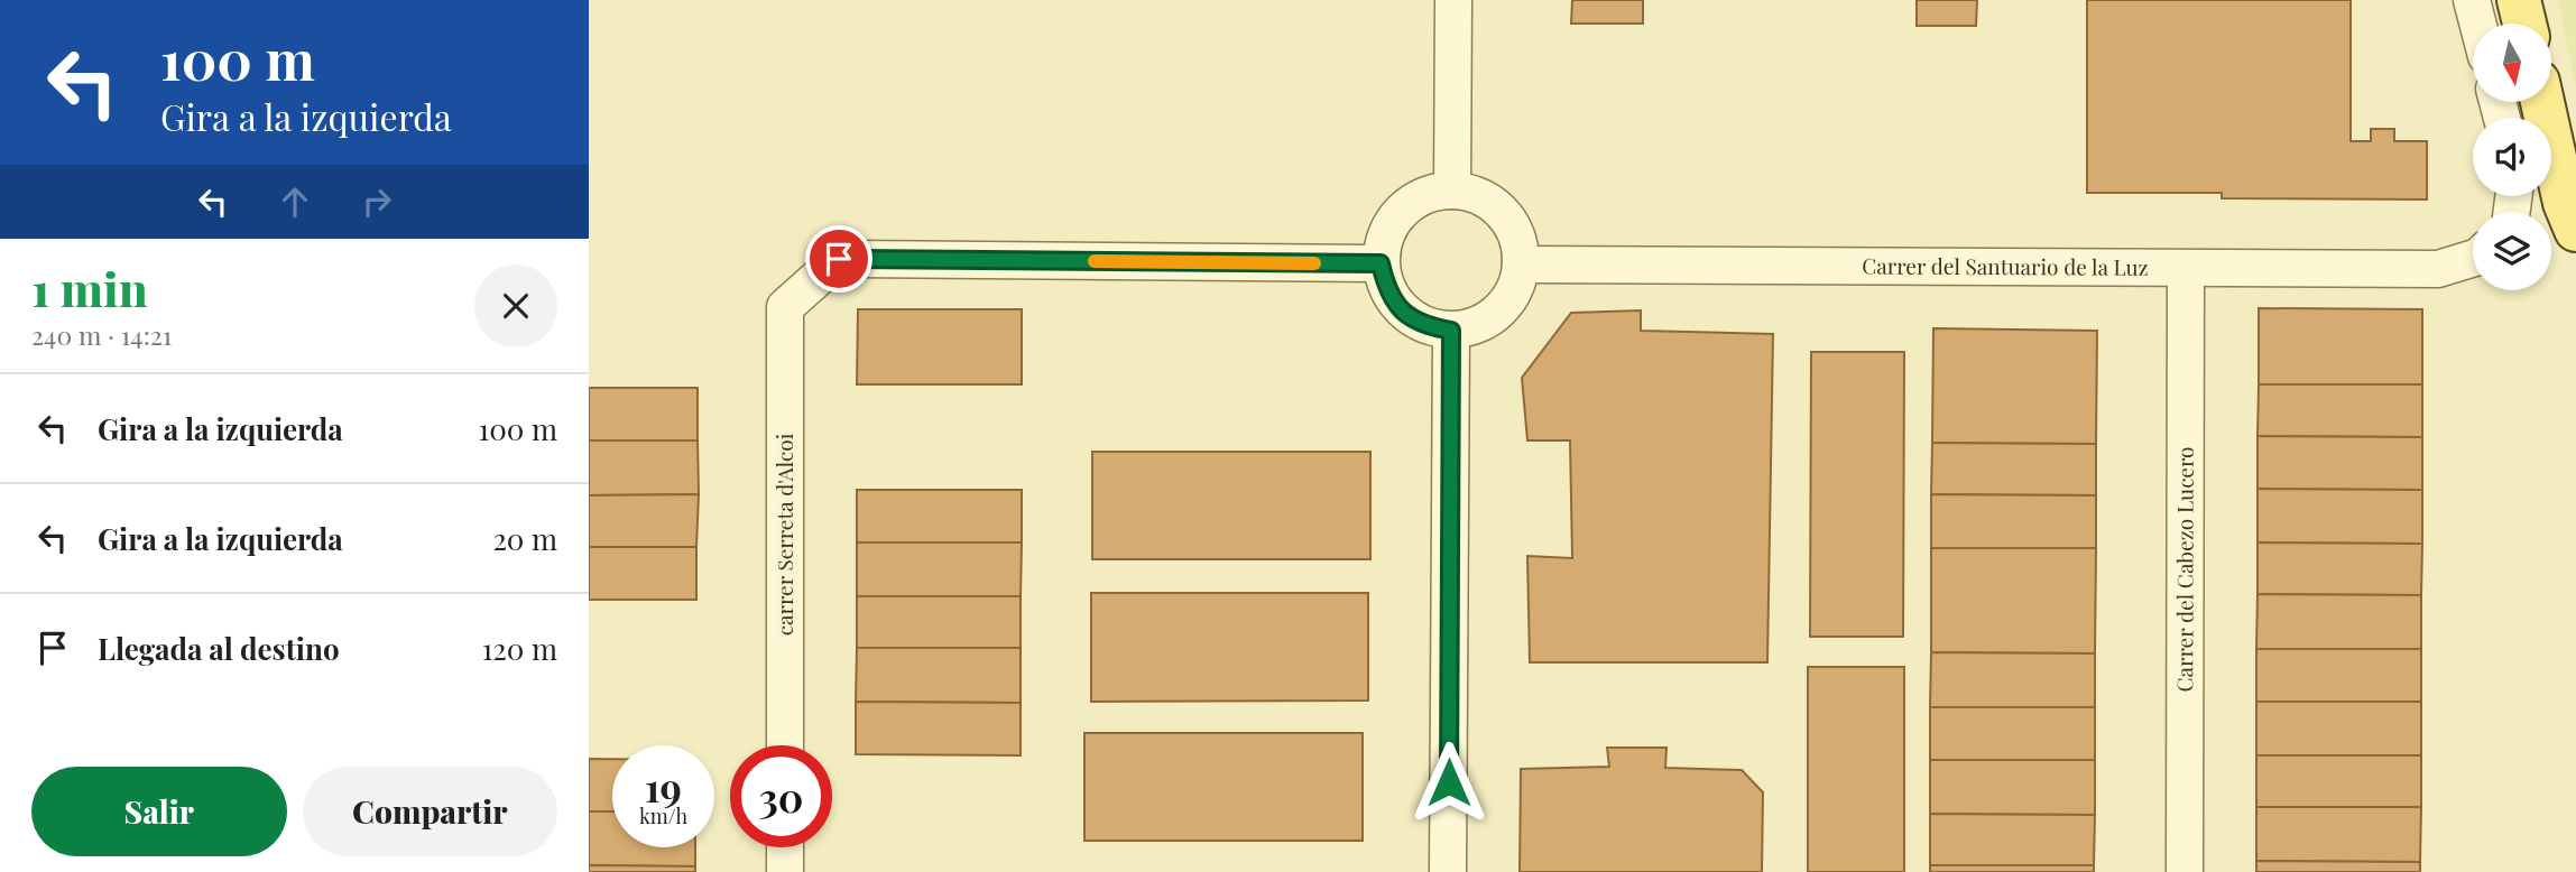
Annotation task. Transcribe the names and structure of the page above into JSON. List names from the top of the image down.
{
  "streets": {
    "street": ["Carrer del Santuario de la Luz", "carrer Serreta d'Alcoi", "Carrer del Cabezo Lucero"]
  },
  "crossings": [
    ["Carrer del Santuario de la Luz", "carrer Serreta d'Alcoi"],
    ["Carrer del Santuario de la Luz", "Carrer del Cabezo Lucero"]
  ],
  "north": "bottom",
  "page": {
    "turn": ["100 m", "Gira a la izquierda"],
    "heading": ["1 min", "240 m · 14:21"],
    "list": [
      {
        "name": "Gira a la izquierda",
        "value": "100 m"
      },
      {
        "name": "Gira a la izquierda",
        "value": "20 m"
      },
      {
        "name": "Llegada al destino",
        "value": "120 m"
      }
    ],
    "speed": "19 km/h",
    "limit": "30",
    "buttons": ["Salir", "Compartir"]
  }
}
